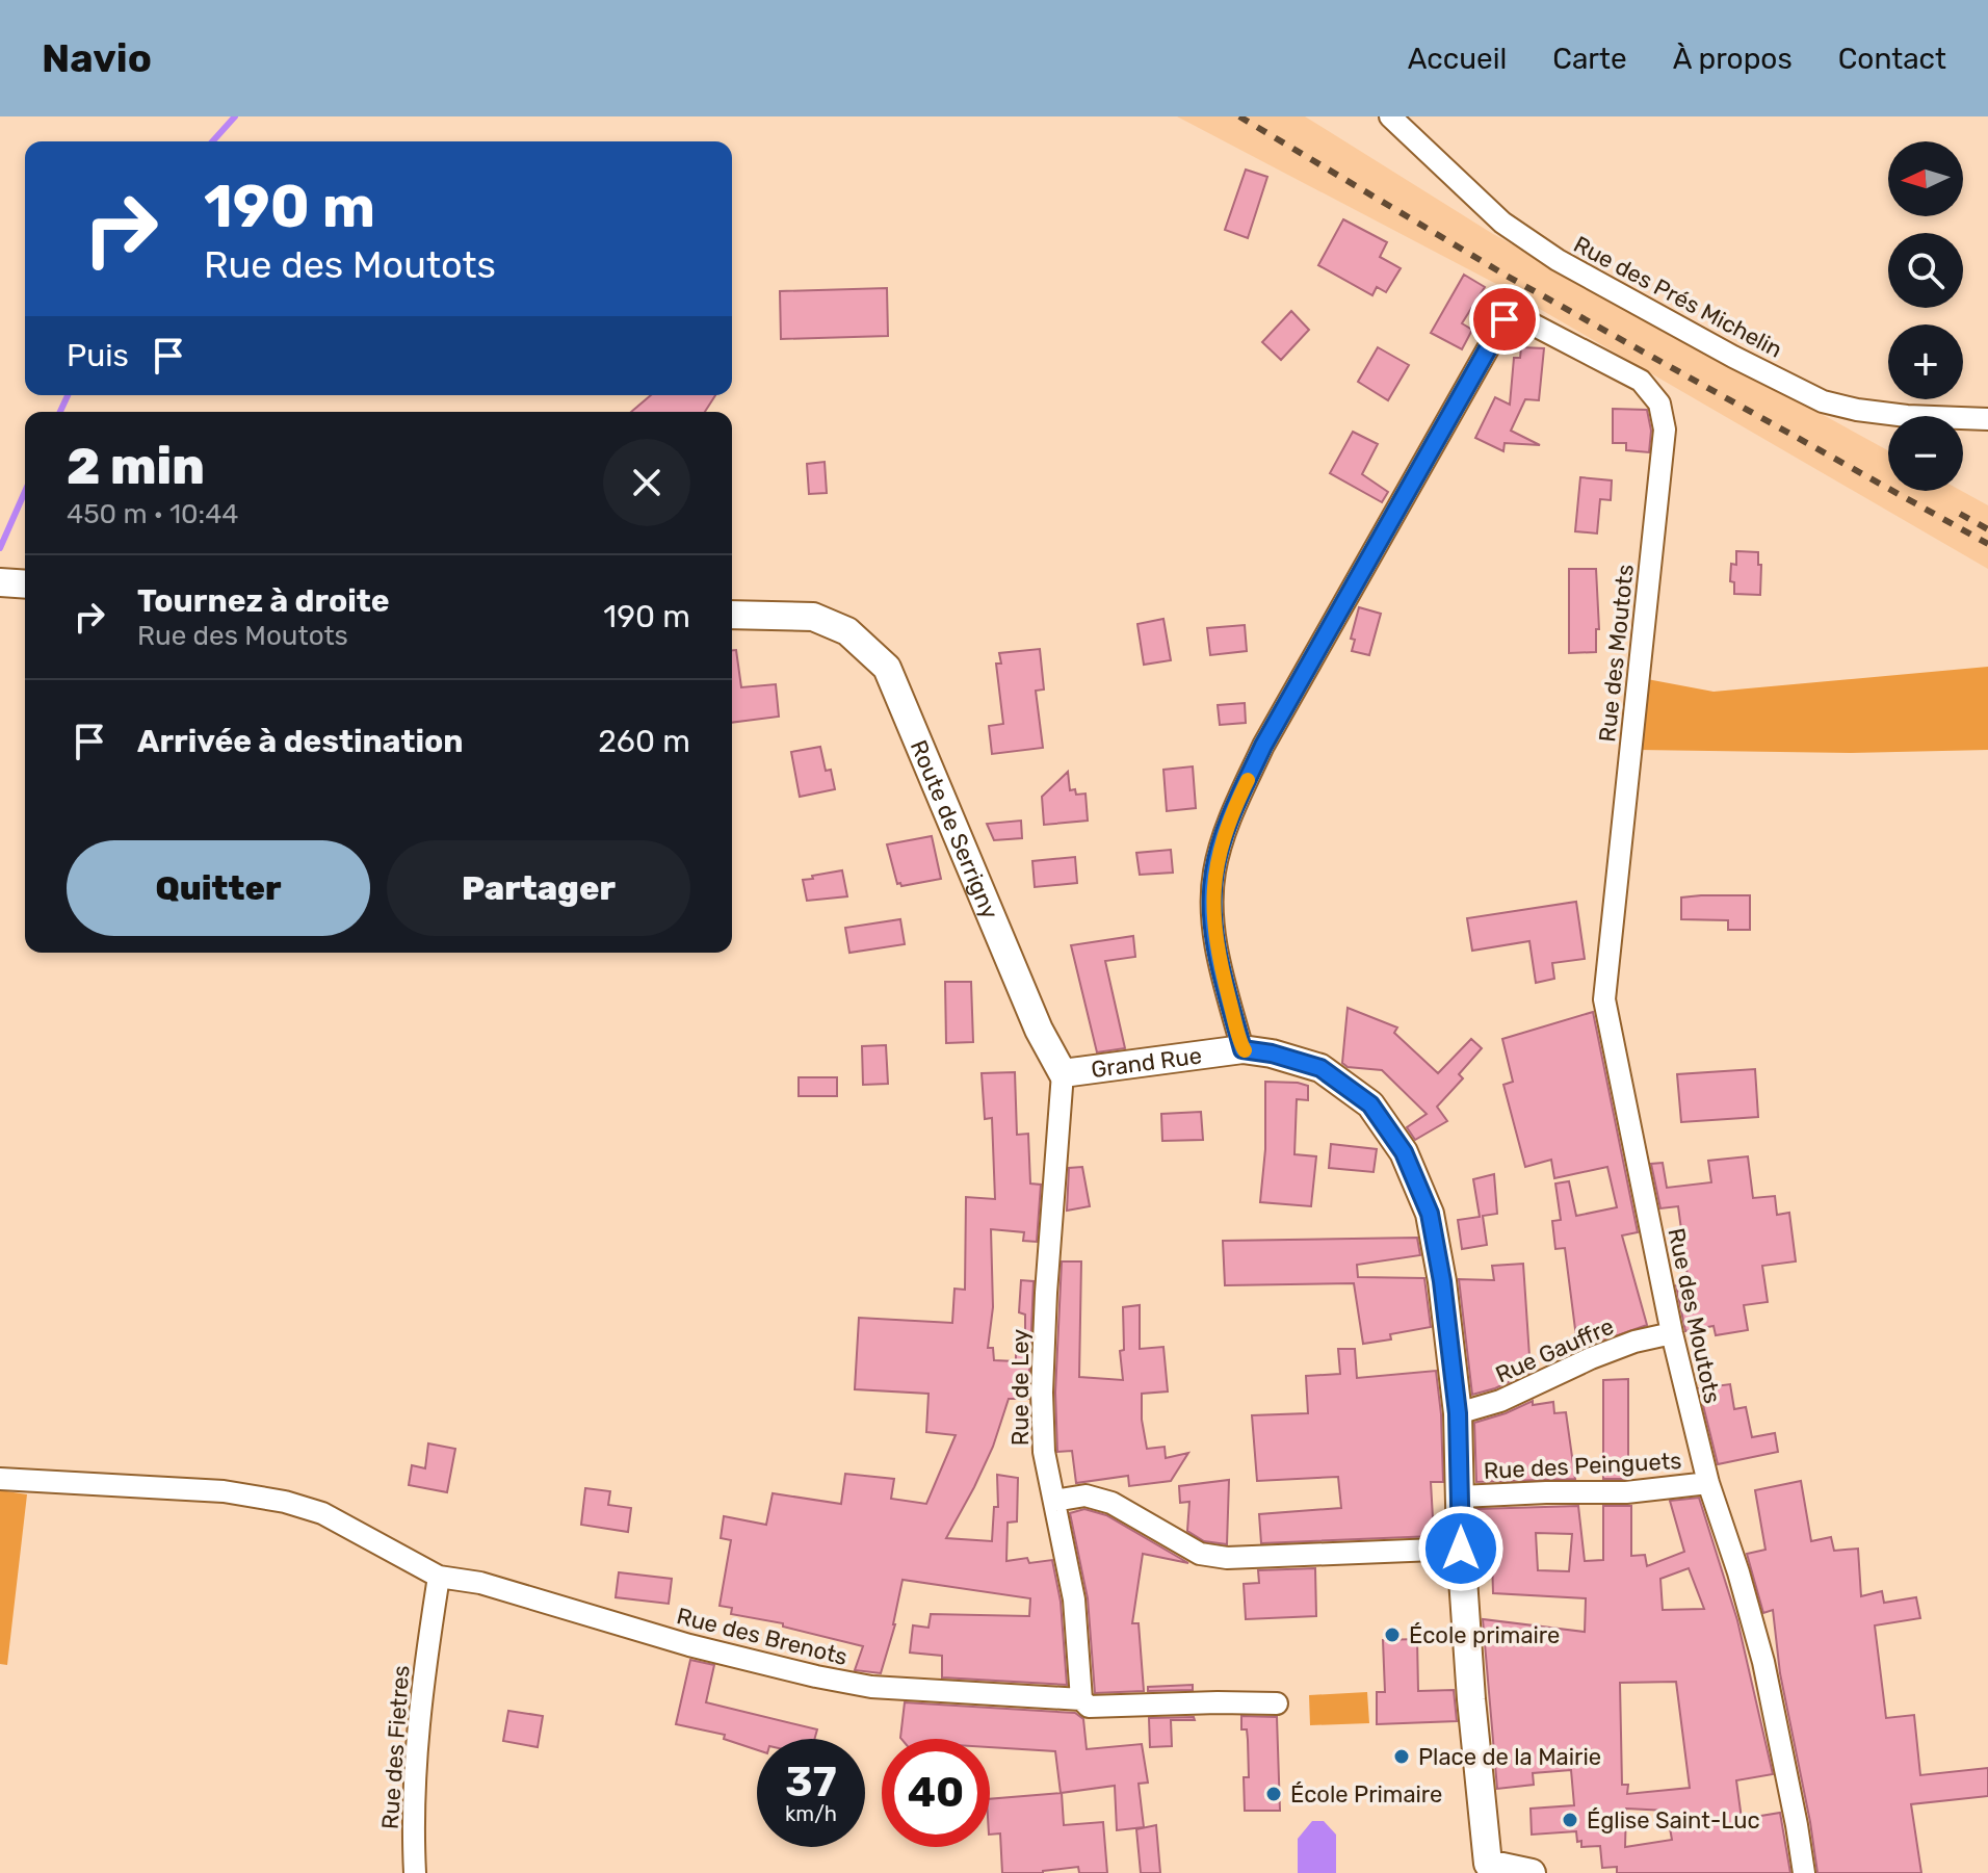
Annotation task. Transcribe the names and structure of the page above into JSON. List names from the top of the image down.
{
  "streets": {
    "street": [
      "Rue des Prés Michelin",
      "Rue des Moutots",
      "Route de Serrigny",
      "Grand Rue",
      "Rue Gauffre",
      "Rue de Ley",
      "Rue des Peinguets",
      "Rue des Brenots",
      "Rue des Fietres"
    ]
  },
  "crossings": [
    ["Rue des Moutots", "Grand Rue"],
    ["Rue des Moutots", "Rue Gauffre"],
    ["Rue des Moutots", "Rue des Peinguets"],
    ["Route de Serrigny", "Grand Rue"],
    ["Route de Serrigny", "Rue de Ley"],
    ["Grand Rue", "Rue Gauffre"],
    ["Grand Rue", "Rue de Ley"],
    ["Grand Rue", "Rue des Peinguets"],
    ["Rue de Ley", "Rue des Brenots"],
    ["Rue des Brenots", "Rue des Fietres"]
  ],
  "places": [
    "École primaire",
    "Place de la Mairie",
    "École Primaire",
    "Église Saint-Luc"
  ],
  "north": "left",
  "page": {
    "header": "Navio",
    "nav": [
      "Accueil",
      "Carte",
      "À propos",
      "Contact"
    ],
    "map_buttons": ["+", "−"],
    "turn": ["190 m", "Rue des Moutots"],
    "then": "Puis",
    "heading": ["2 min", "450 m · 10:44"],
    "list": [
      {
        "name": "Tournez à droite",
        "note": "Rue des Moutots",
        "value": "190 m"
      },
      {
        "name": "Arrivée à destination",
        "value": "260 m"
      }
    ],
    "buttons": ["Quitter", "Partager"],
    "speed": "37 km/h",
    "limit": "40"
  }
}
